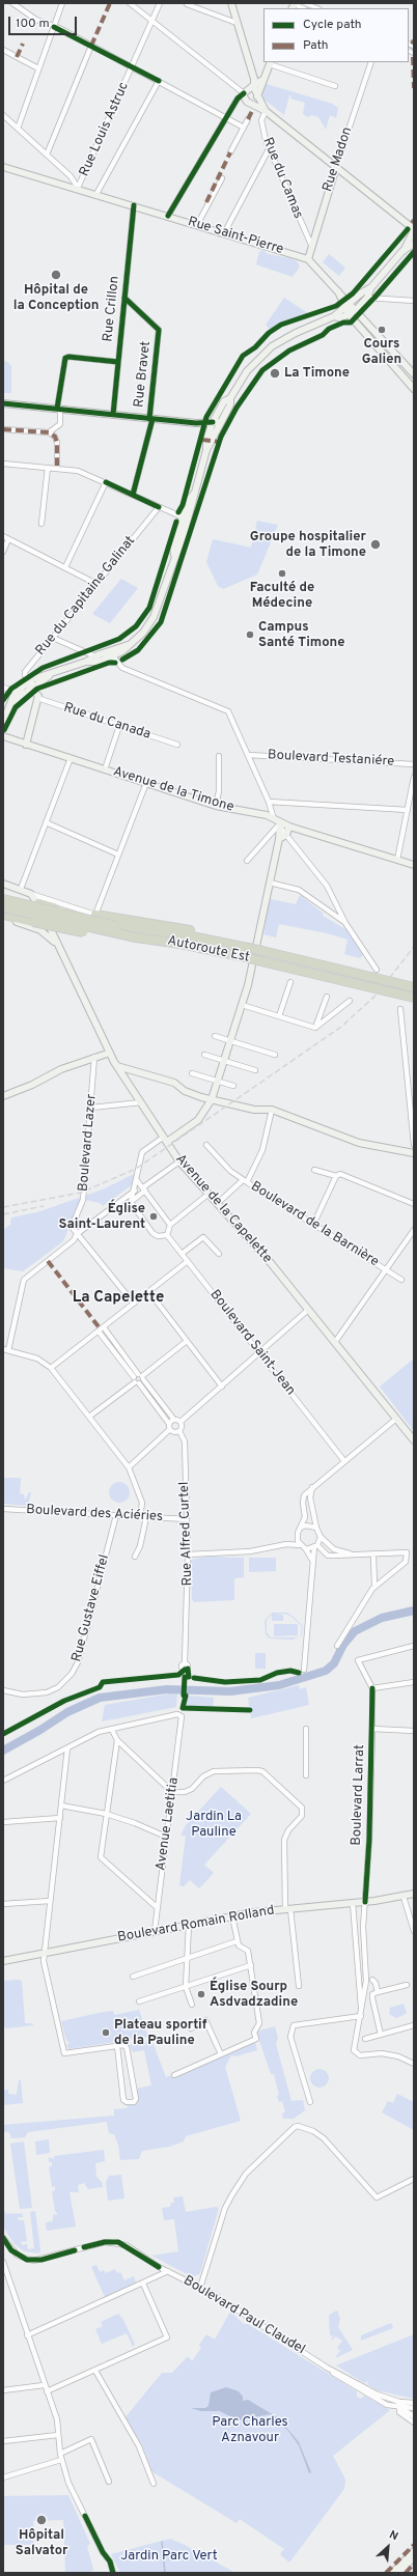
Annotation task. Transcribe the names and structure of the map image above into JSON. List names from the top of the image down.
{
  "streets": {
    "highway": ["Autoroute Est"],
    "street": [
      "Rue Louis Astruc",
      "Rue Madon",
      "Rue du Camas",
      "Rue Saint-Pierre",
      "Rue Crillon",
      "Rue Bravet",
      "Rue du Capitaine Galinat",
      "Rue du Canada",
      "Boulevard Testaniére",
      "Avenue de la Timone",
      "Boulevard Lazer",
      "Avenue de la Capelette",
      "Boulevard de la Barnière",
      "Boulevard Saint-Jean",
      "Boulevard des Aciéries",
      "Rue Alfred Curtel",
      "Rue Gustave Eiffel",
      "Boulevard Larrat",
      "Avenue Laetitia",
      "Boulevard Romain Rolland",
      "Boulevard Paul Claudel"
    ]
  },
  "crossings": [
    ["Rue Louis Astruc", "Rue Saint-Pierre"],
    ["Rue Madon", "Rue du Camas"],
    ["Rue Madon", "Rue Saint-Pierre"],
    ["Rue Saint-Pierre", "Rue Crillon"],
    ["Rue Crillon", "Rue Bravet"],
    ["Boulevard des Aciéries", "Rue Alfred Curtel"],
    ["Boulevard des Aciéries", "Rue Gustave Eiffel"],
    ["Boulevard Larrat", "Boulevard Romain Rolland"],
    ["Avenue Laetitia", "Boulevard Romain Rolland"]
  ],
  "districts": ["La Capelette"],
  "parks": ["Jardin La Pauline", "Parc Charles Aznavour", "Jardin Parc Vert"],
  "places": [
    "Hôpital de la Conception",
    "Cours Galien",
    "La Timone",
    "Groupe hospitalier de la Timone",
    "Faculté de Médecine",
    "Campus Santé Timone",
    "Église Saint-Laurent",
    "Église Sourp Asdvadzadine",
    "Plateau sportif de la Pauline",
    "Hôpital Salvator"
  ],
  "legend": ["Cycle path", "Path"],
  "scale_bar": "100 m",
  "north": "top right"
}
